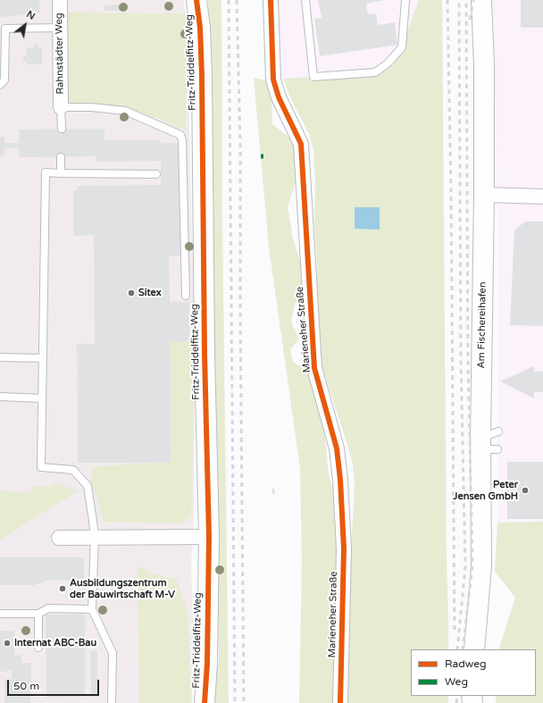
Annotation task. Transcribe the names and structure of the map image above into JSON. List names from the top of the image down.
{
  "streets": {
    "street": [
      "Rahnstädter Weg",
      "Fritz-Triddelfitz-Weg",
      "Am Fischereihafen",
      "Marieneher Straße"
    ]
  },
  "places": [
    "Sitex",
    "Peter Jensen GmbH",
    "Ausbildungszentrum der Bauwirtschaft M-V",
    "Internat ABC-Bau"
  ],
  "legend": ["Radweg", "Weg"],
  "scale_bar": "50 m",
  "north": "top right"
}
